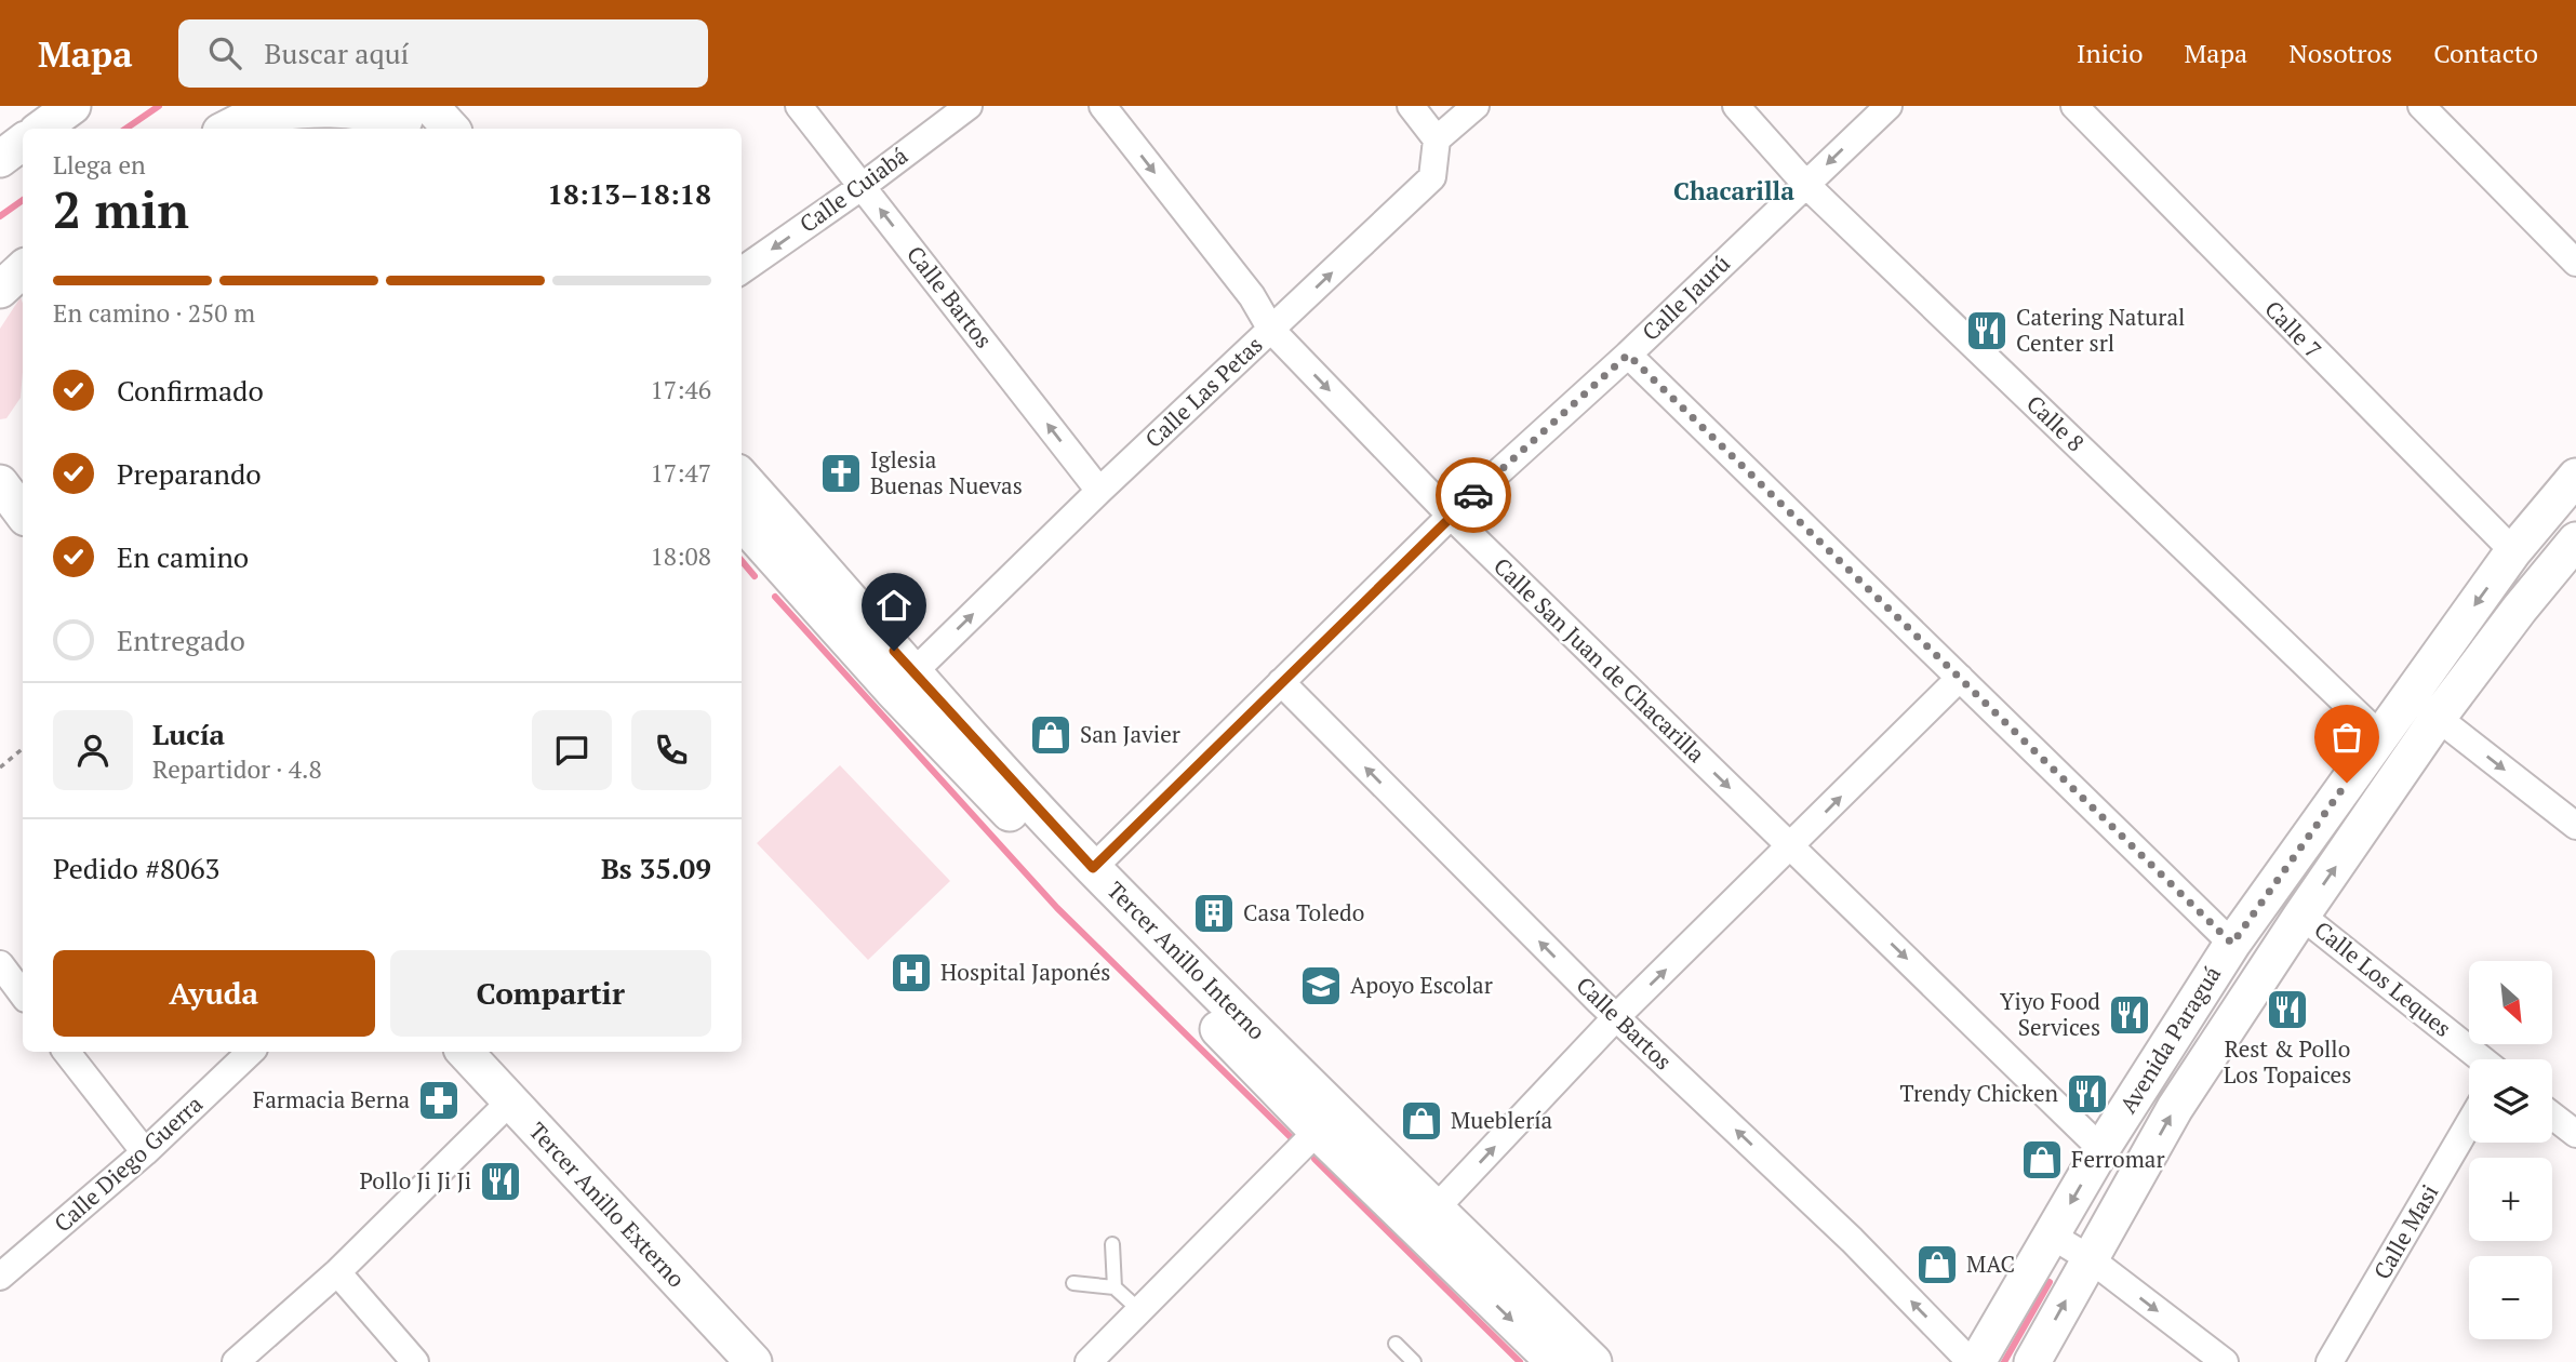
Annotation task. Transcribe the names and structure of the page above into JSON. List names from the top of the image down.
{
  "streets": {
    "main road": ["Tercer Anillo Interno", "Avenida Paraguá", "Tercer Anillo Externo"],
    "street": [
      "Calle Cuiabá",
      "Calle Bartos",
      "Calle Jaurú",
      "Calle 7",
      "Calle Las Petas",
      "Calle 8",
      "Calle San Juan de Chacarilla",
      "Calle Los Leques",
      "Calle Diego Guerra",
      "Calle Masi"
    ]
  },
  "crossings": [
    ["Calle Cuiabá", "Calle Bartos"],
    ["Calle Bartos", "Calle Jaurú"],
    ["Calle Bartos", "Calle Las Petas"],
    ["Calle Jaurú", "Calle 8"],
    ["Calle Jaurú", "Calle San Juan de Chacarilla"],
    ["Calle Jaurú", "Tercer Anillo Interno"],
    ["Calle 7", "Avenida Paraguá"],
    ["Calle Las Petas", "Calle San Juan de Chacarilla"],
    ["Calle Las Petas", "Tercer Anillo Interno"],
    ["Calle 8", "Avenida Paraguá"],
    ["Calle San Juan de Chacarilla", "Avenida Paraguá"],
    ["Calle Los Leques", "Avenida Paraguá"]
  ],
  "one_way": [
    "Calle Cuiabá",
    "Calle Bartos",
    "Calle Las Petas",
    "Calle San Juan de Chacarilla"
  ],
  "districts": ["Chacarilla"],
  "places": {
    "restaurant": [
      "Catering Natural Center srl",
      "Rest & Pollo Los Topaices",
      "Yiyo Food Services",
      "Trendy Chicken",
      "Pollo Ji Ji Ji"
    ],
    "church": ["Iglesia Buenas Nuevas"],
    "shop": [
      "San Javier",
      "Mueblería",
      "Ferromar",
      "MAC"
    ],
    "building": ["Casa Toledo"],
    "hospital": ["Hospital Japonés"],
    "school or university": ["Apoyo Escolar"],
    "pharmacy": ["Farmacia Berna"]
  },
  "north": "bottom right",
  "page": {
    "header": "Mapa",
    "search": "Buscar aquí",
    "nav": [
      "Inicio",
      "Mapa",
      "Nosotros",
      "Contacto"
    ],
    "heading": ["2 min", "Llega en", "18:13–18:18"],
    "panel": [
      "Lucía",
      "Repartidor · 4.8",
      "Pedido #8063",
      "Bs 35.09"
    ],
    "bar": "En camino · 250 m",
    "list": [
      ["Confirmado", "17:46"],
      ["Preparando", "17:47"],
      ["En camino", "18:08"],
      "Entregado"
    ],
    "buttons": ["Ayuda", "Compartir"],
    "map_buttons": ["+", "−"]
  }
}
